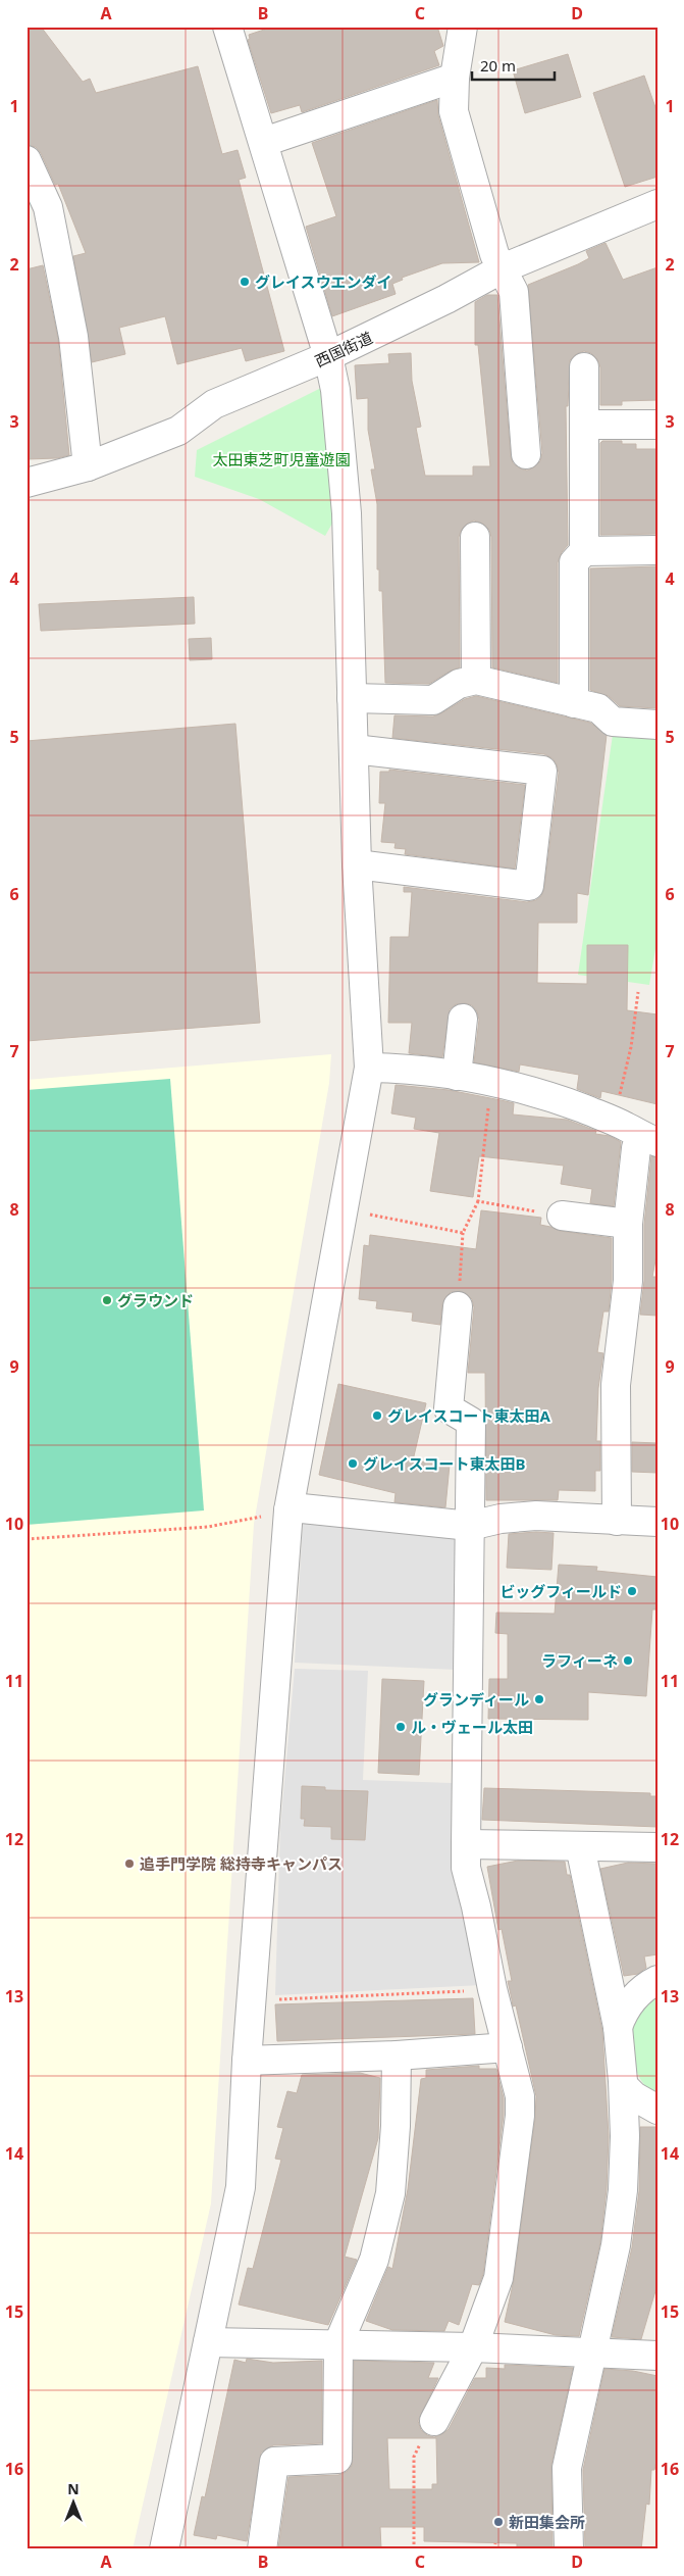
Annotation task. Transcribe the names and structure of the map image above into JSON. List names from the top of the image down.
{
  "streets": {
    "street": ["西国街道"]
  },
  "parks": ["太田東芝町児童遊園"],
  "places": [
    "グレイスウエンダイ",
    "グラウンド",
    "グレイスコート東太田A",
    "グレイスコート東太田B",
    "ビッグフィールド",
    "ラフィーネ",
    "グランディール",
    "ル・ヴェール太田",
    "追手門学院 総持寺キャンパス",
    "新田集会所"
  ],
  "scale_bar": "20 m",
  "north": "top",
  "grid": {
    "columns": [
      "A",
      "B",
      "C",
      "D"
    ],
    "rows": [
      "1",
      "2",
      "3",
      "4",
      "5",
      "6",
      "7",
      "8",
      "9",
      "10",
      "11",
      "12",
      "13",
      "14",
      "15",
      "16"
    ]
  }
}
